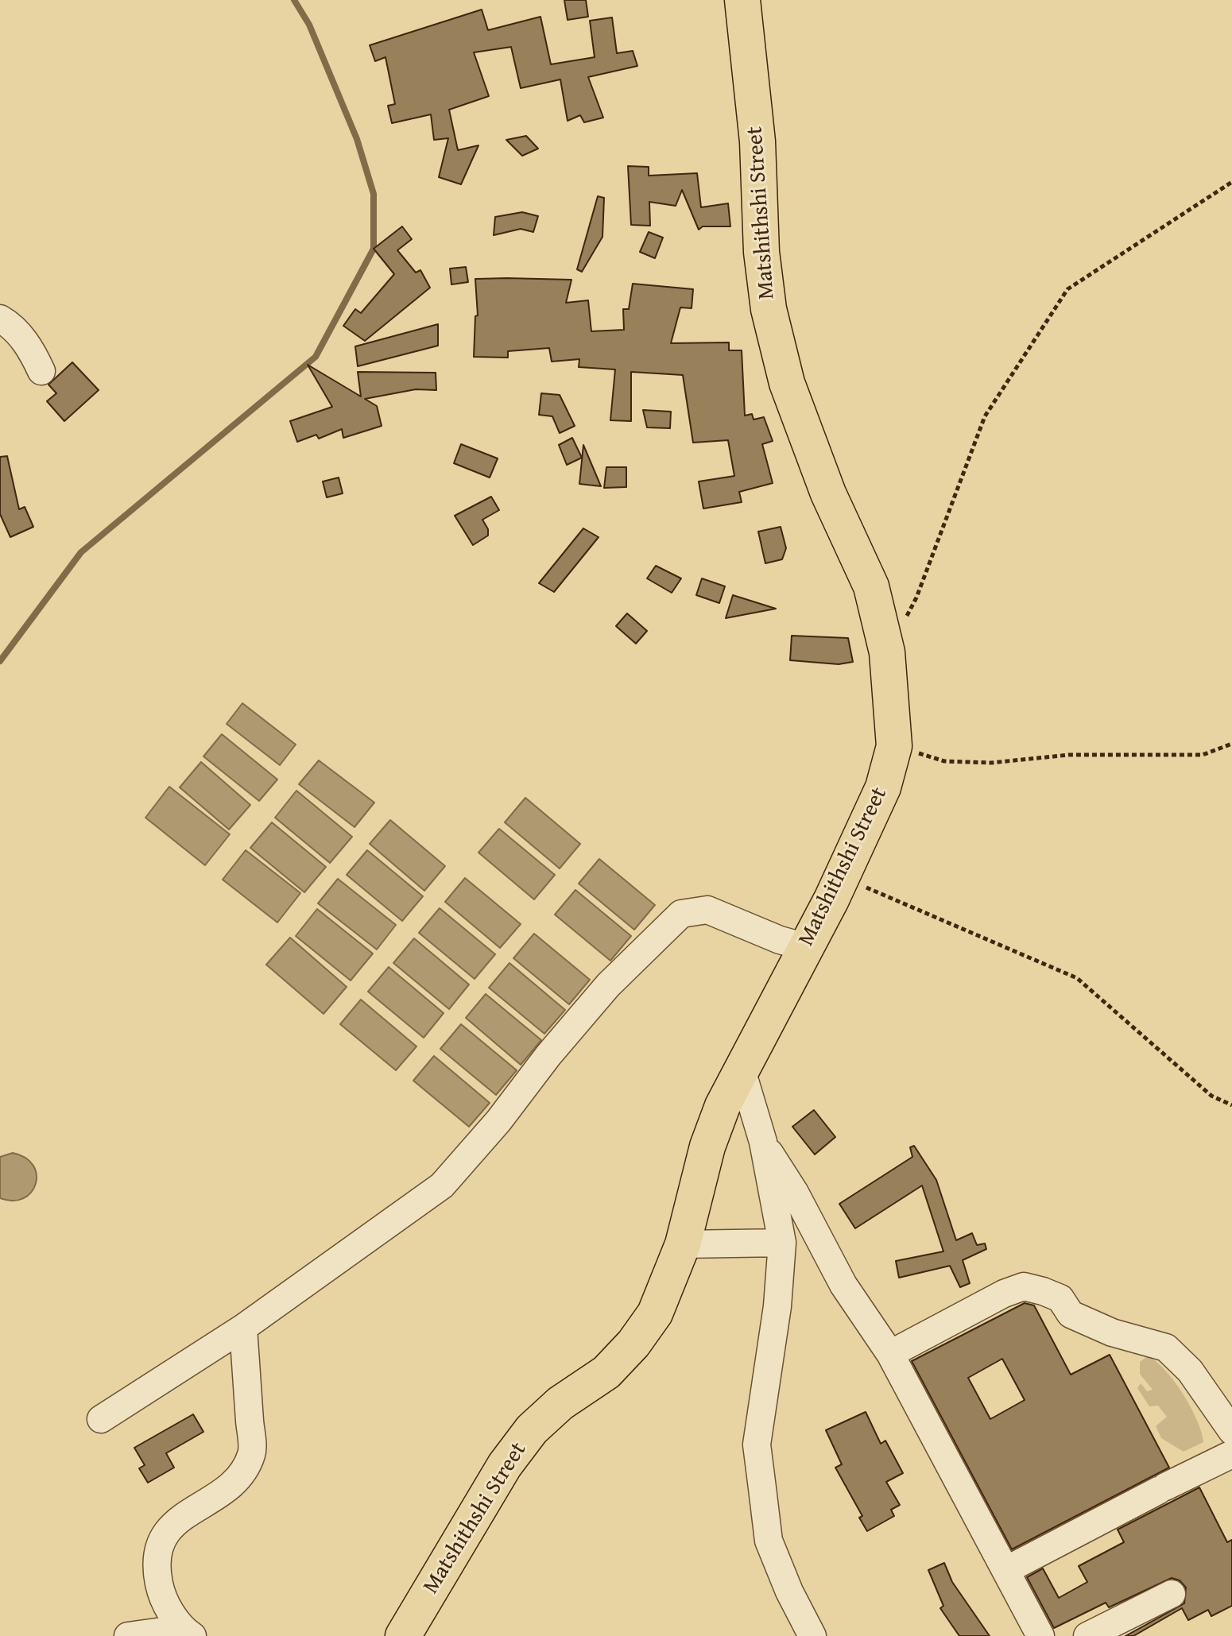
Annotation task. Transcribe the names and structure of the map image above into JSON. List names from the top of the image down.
{
  "streets": {
    "main road": ["Matshithshi Street"]
  }
}
